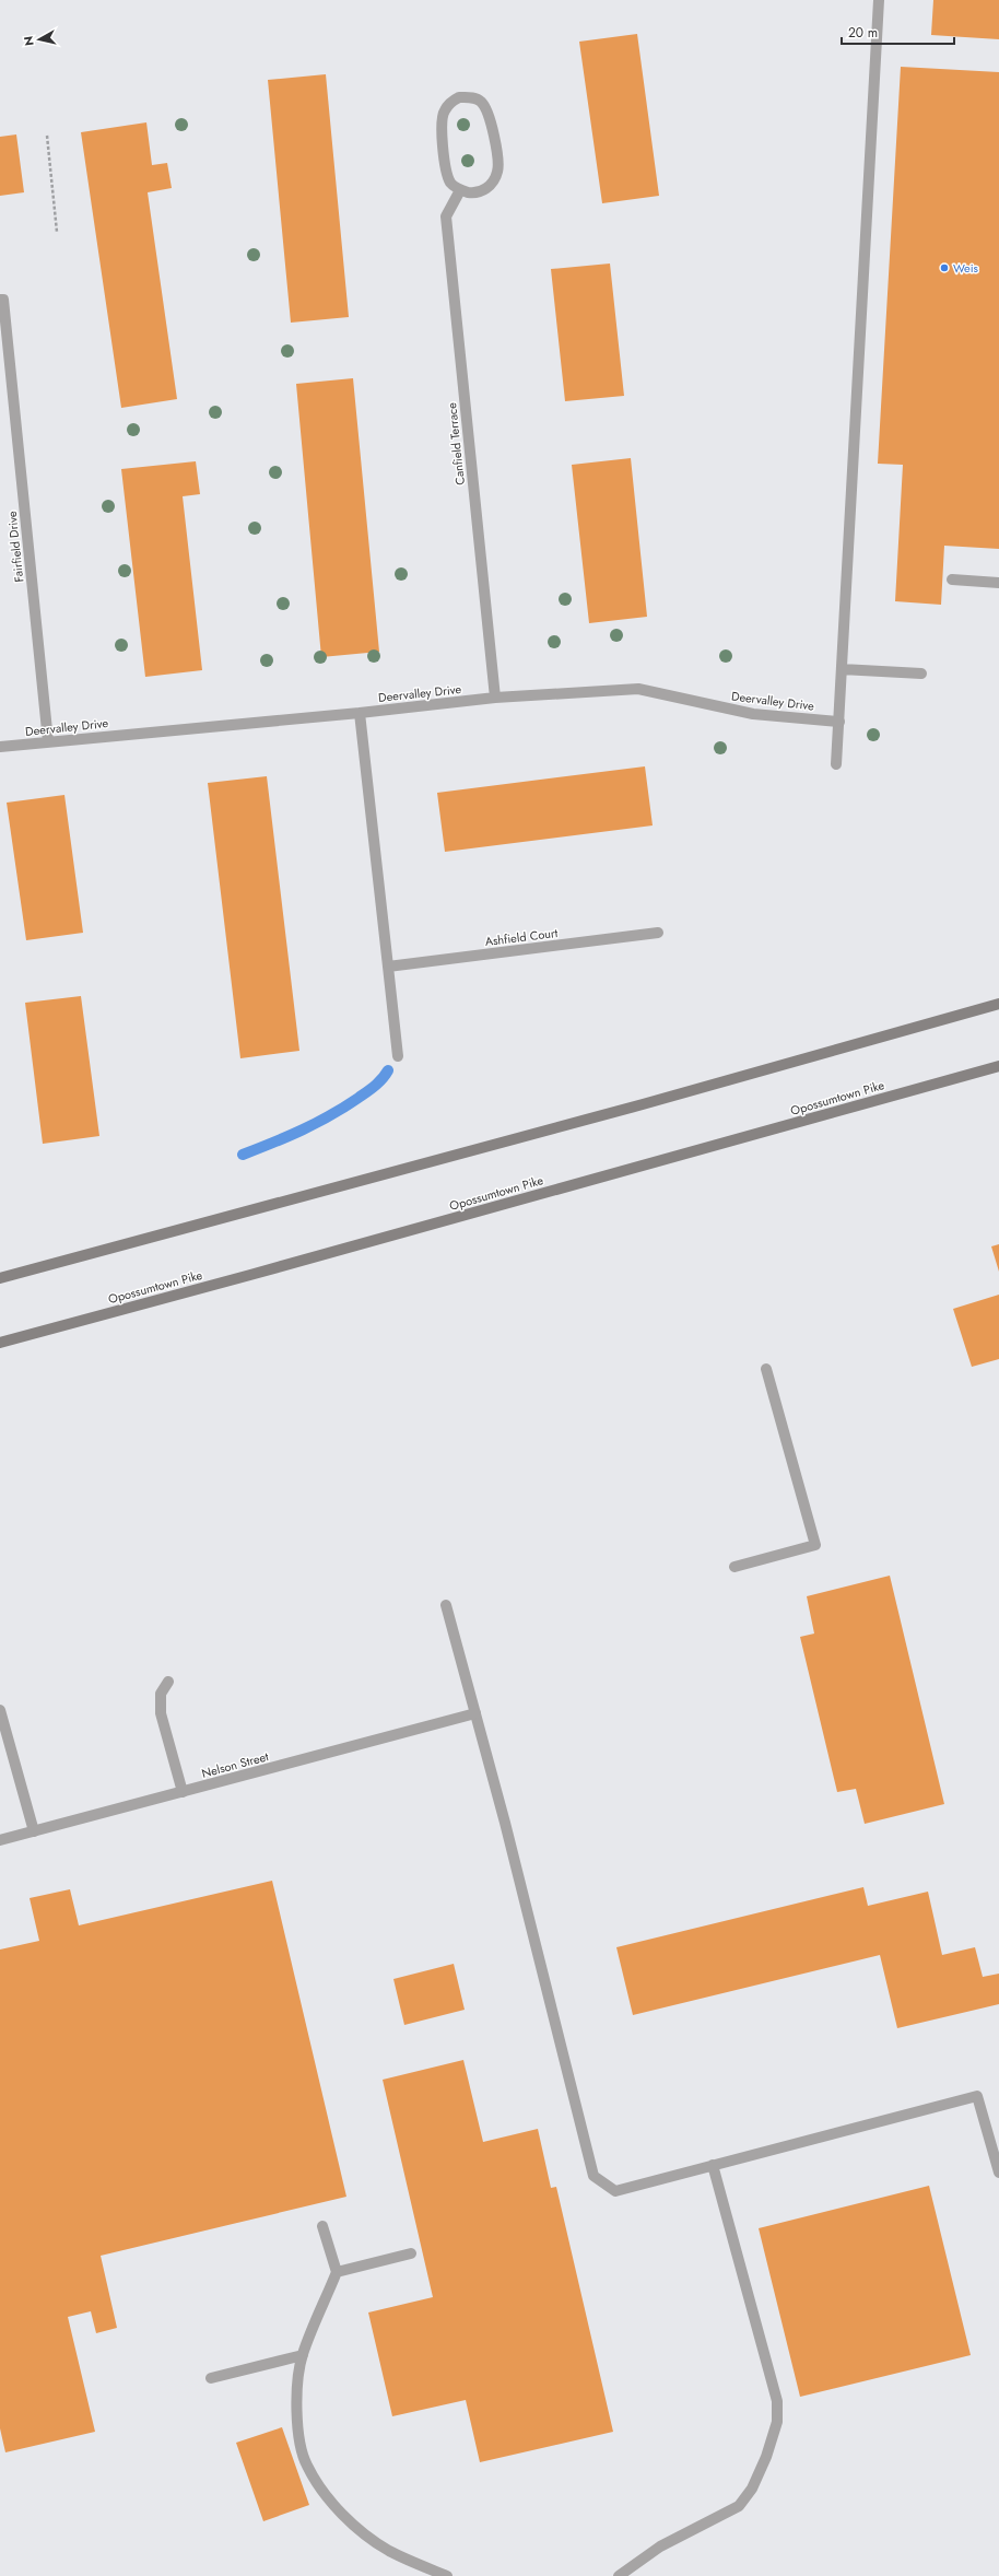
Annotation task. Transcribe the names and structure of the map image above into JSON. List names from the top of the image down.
{
  "streets": {
    "main road": ["Opossumtown Pike"],
    "street": [
      "Canfield Terrace",
      "Fairfield Drive",
      "Deervalley Drive",
      "Ashfield Court",
      "Nelson Street"
    ]
  },
  "crossings": [
    ["Canfield Terrace", "Deervalley Drive"],
    ["Fairfield Drive", "Deervalley Drive"]
  ],
  "places": ["Weis"],
  "scale_bar": "20 m",
  "north": "left"
}
